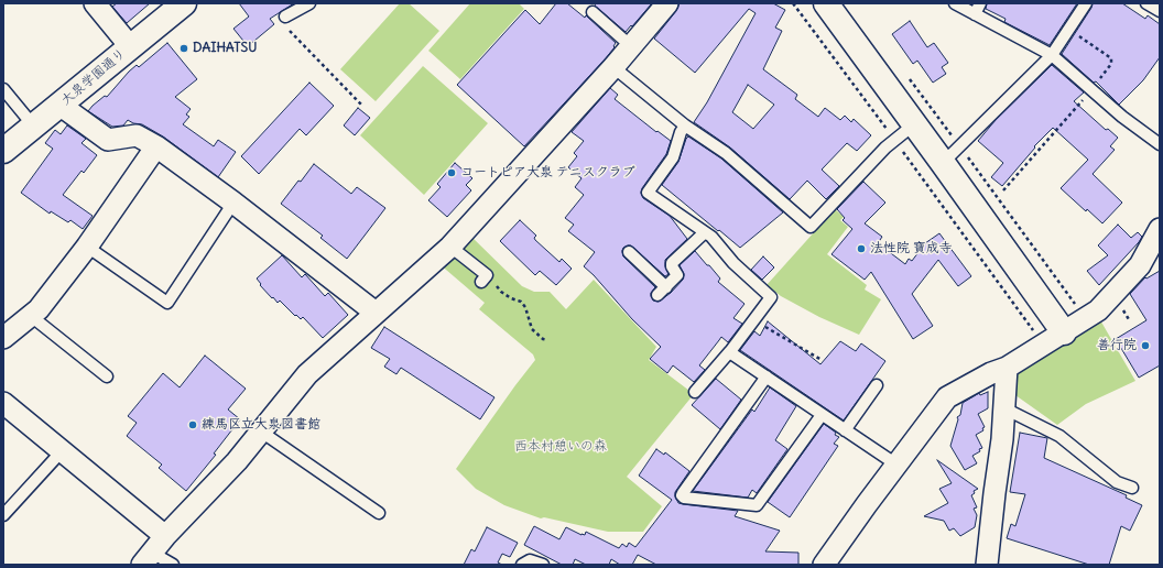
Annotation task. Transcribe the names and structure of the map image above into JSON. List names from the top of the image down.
{
  "streets": {
    "street": ["大泉学園通り"]
  },
  "parks": ["西本村憩いの森"],
  "places": [
    "DAIHATSU",
    "コートピア大泉 テニスクラブ",
    "法性院 寶成寺",
    "善行院",
    "練馬区立大泉図書館"
  ]
}
